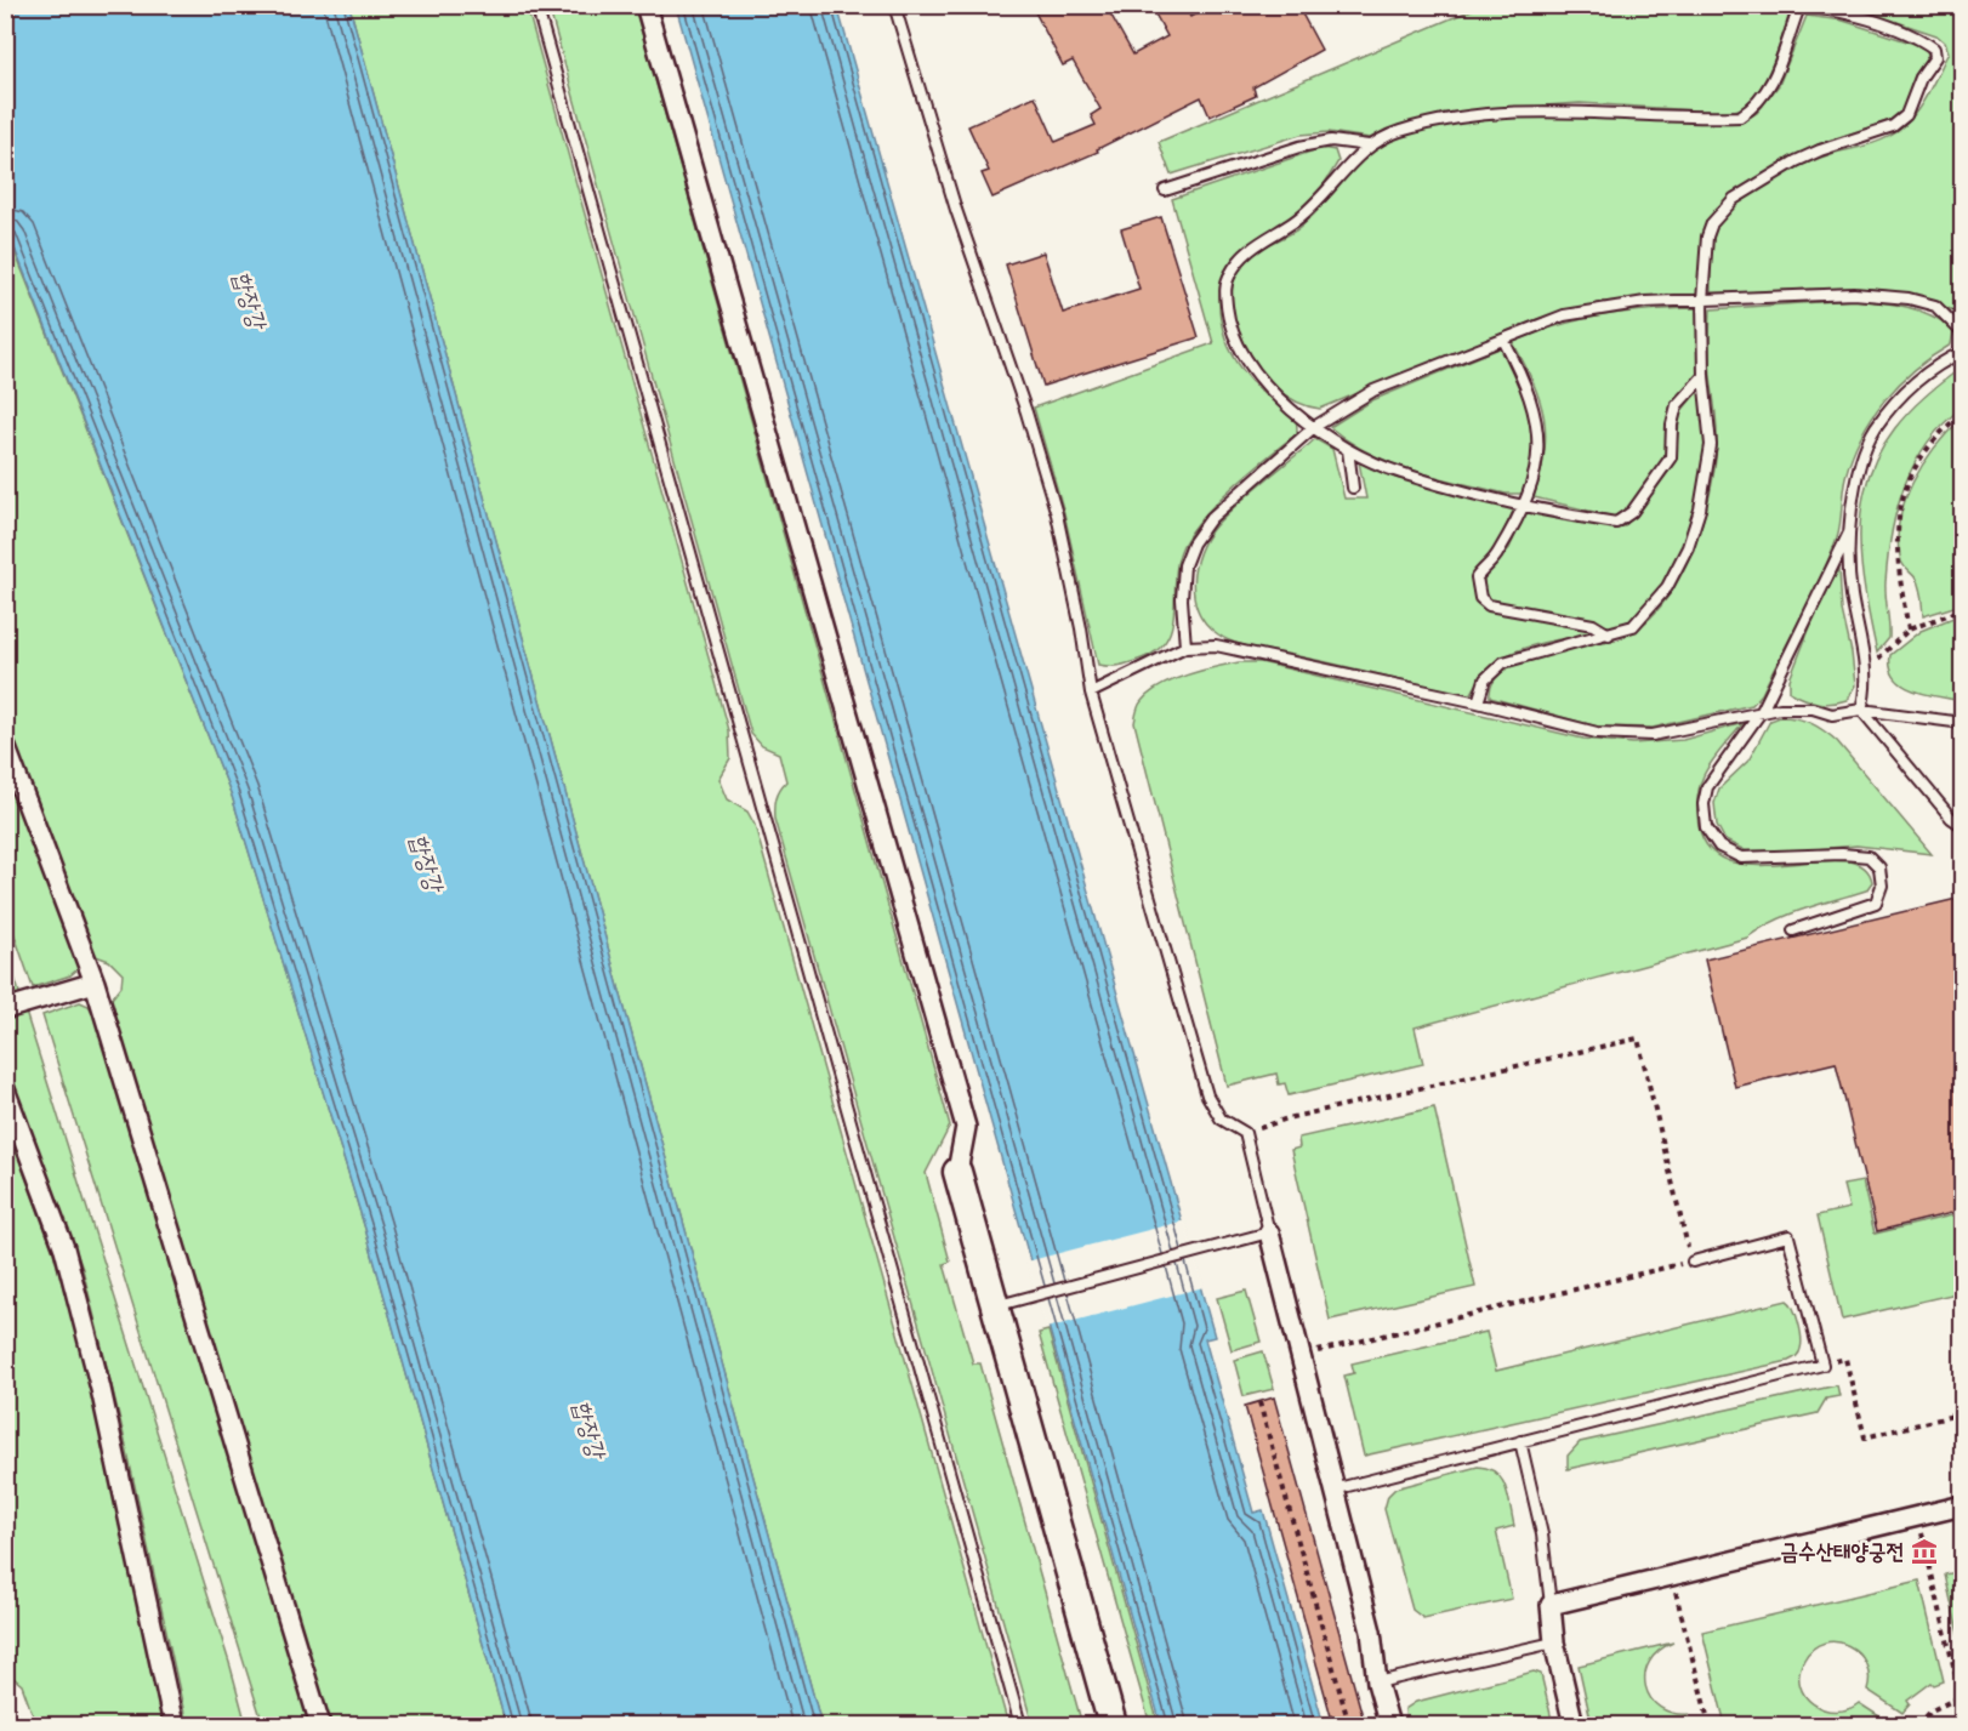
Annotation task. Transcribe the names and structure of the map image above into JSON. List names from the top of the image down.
{
  "water": ["합장강"],
  "places": {
    "museum": ["금수산태양궁전"]
  }
}
